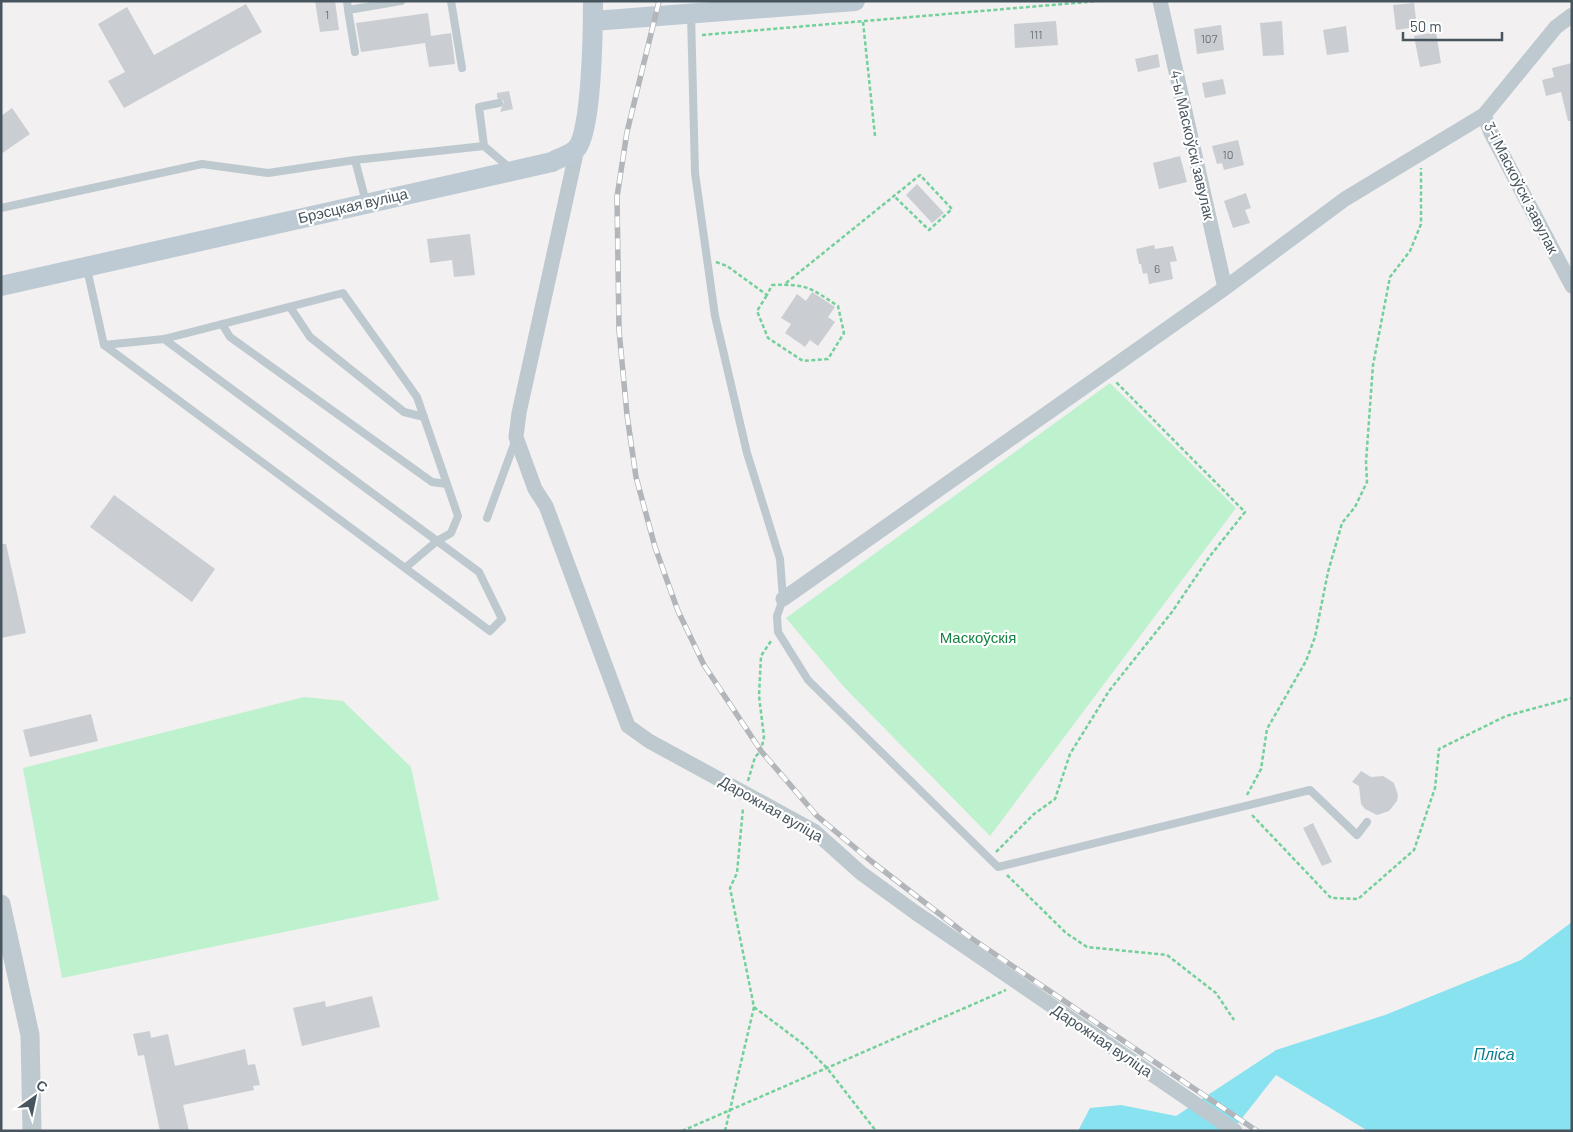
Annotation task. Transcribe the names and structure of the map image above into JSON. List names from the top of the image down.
{
  "streets": {
    "main road": ["Брэсцкая вуліца"],
    "street": ["4-ы Маскоўскі завулак", "3-і Маскоўскі завулак", "Дарожная вуліца"]
  },
  "water": ["Пліса"],
  "parks": ["Маскоўскія"],
  "house_numbers": [
    "1",
    "111",
    "107",
    "10",
    "6"
  ],
  "scale_bar": "50 m",
  "north": "top right"
}
